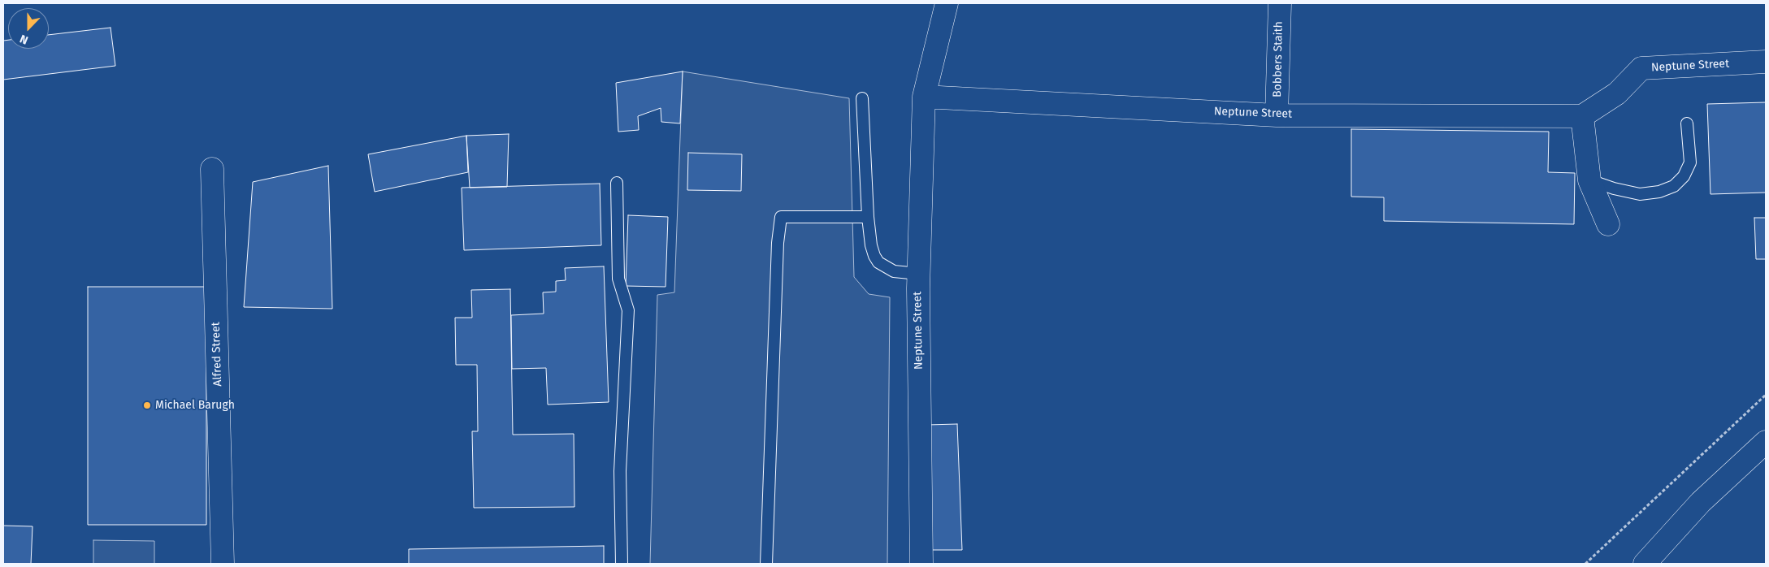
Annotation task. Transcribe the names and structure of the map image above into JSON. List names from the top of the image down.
{
  "streets": {
    "main road": ["Bobbers Staith", "Neptune Street", "Alfred Street"]
  },
  "crossings": [
    ["Bobbers Staith", "Neptune Street"]
  ],
  "places": ["Michael Barugh"],
  "north": "bottom"
}
